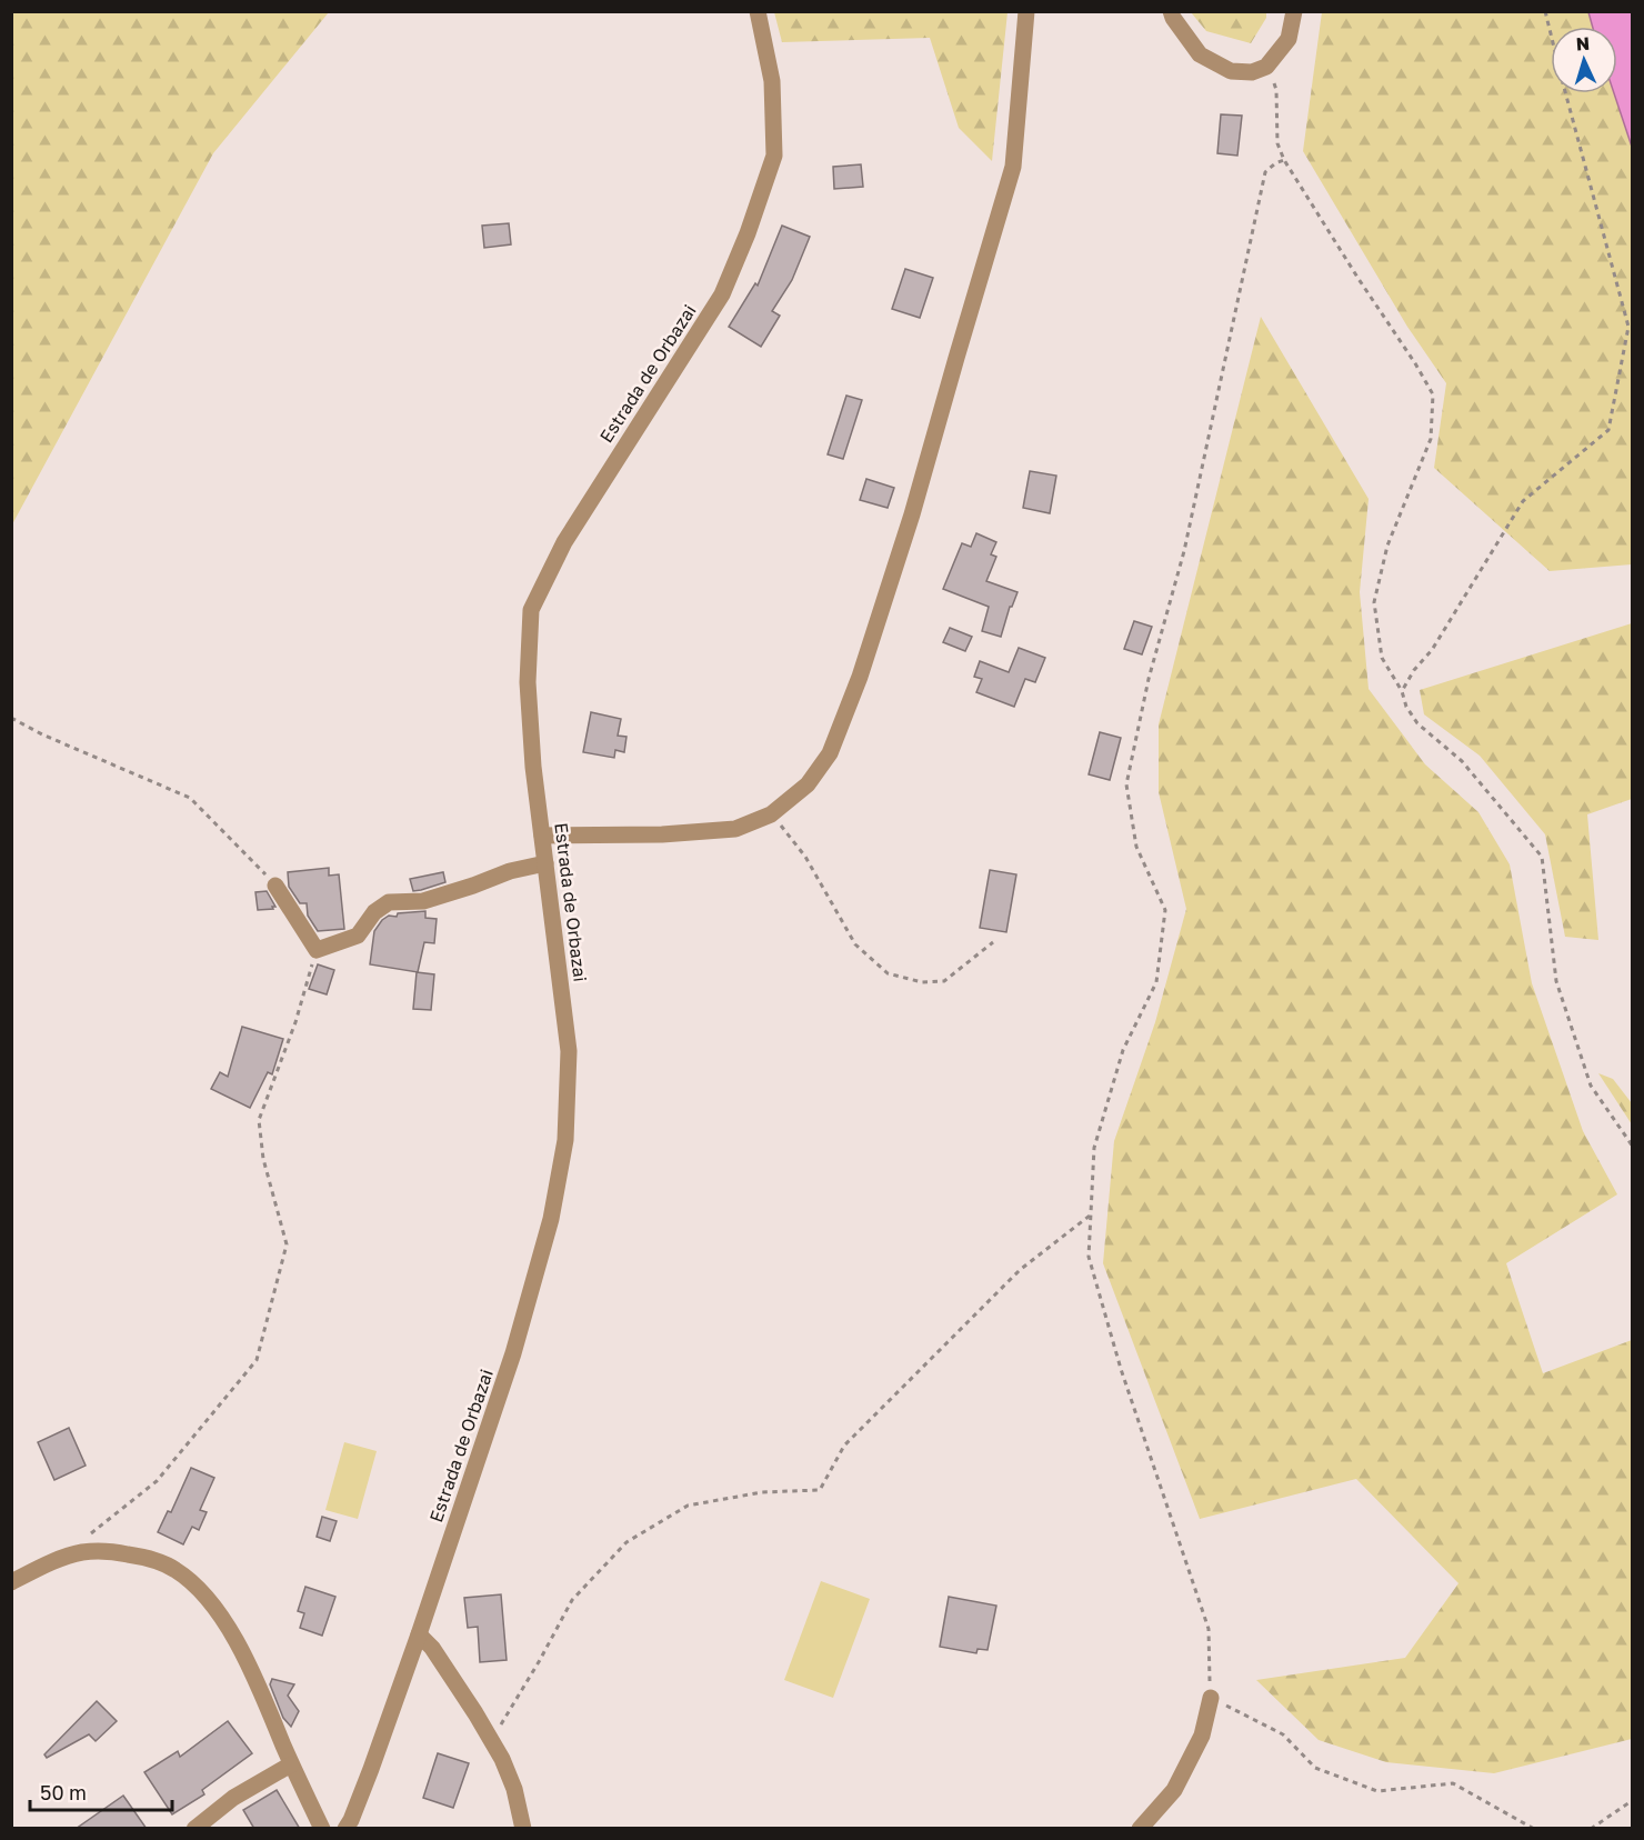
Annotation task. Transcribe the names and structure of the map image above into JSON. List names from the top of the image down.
{
  "streets": {
    "street": ["Estrada de Orbazai"]
  },
  "scale_bar": "50 m",
  "north": "top"
}
